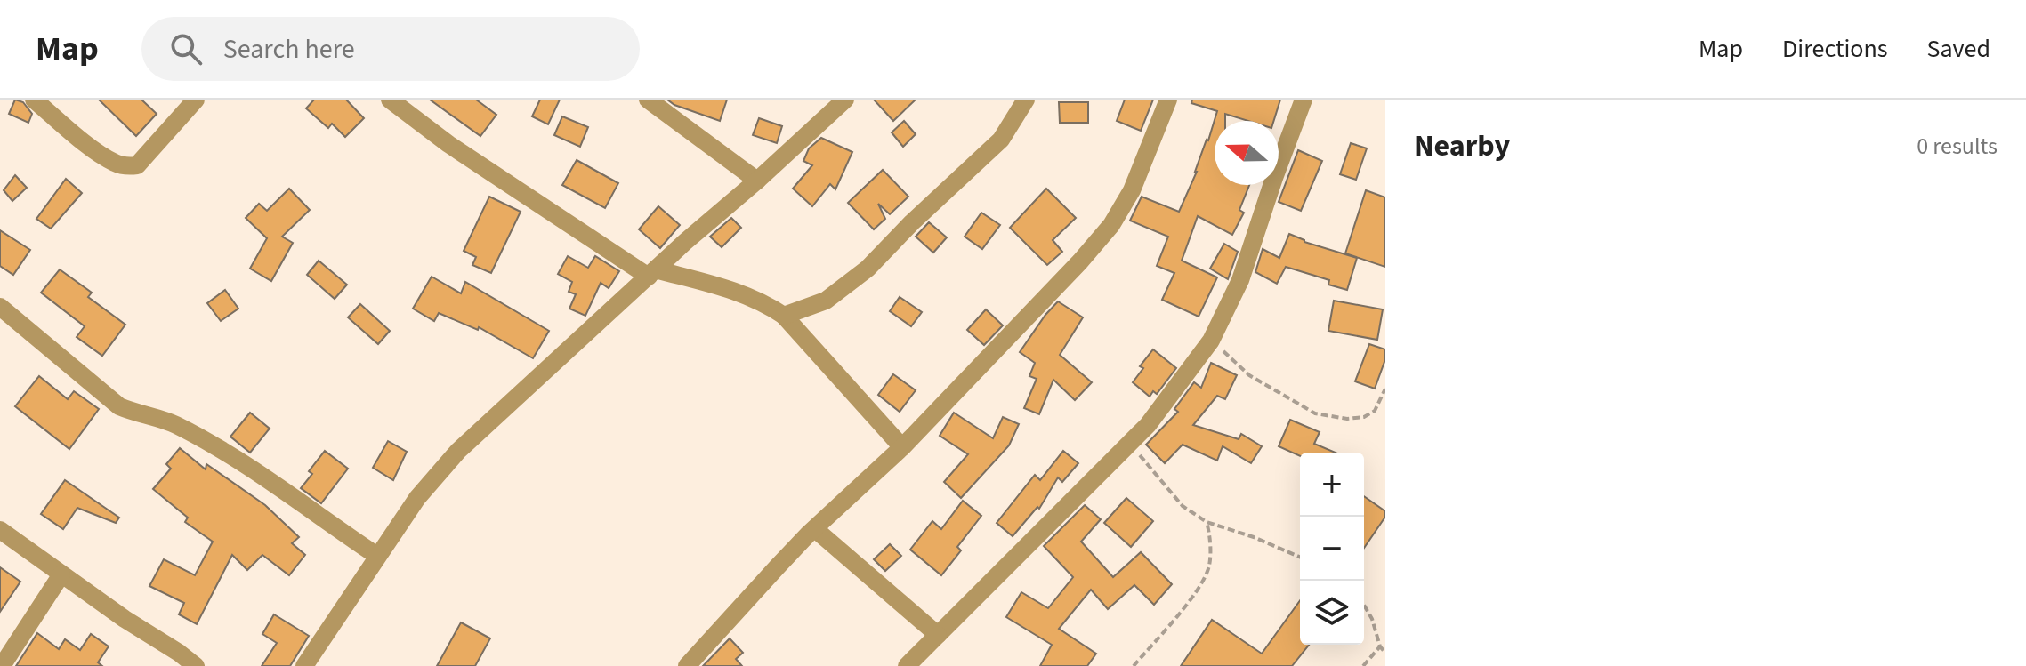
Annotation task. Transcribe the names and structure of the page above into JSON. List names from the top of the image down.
{
  "north": "left",
  "page": {
    "header": "Map",
    "search": "Search here",
    "nav": ["Map", "Directions", "Saved"],
    "heading": ["Nearby", "0 results"],
    "map_buttons": ["+", "−"]
  }
}
